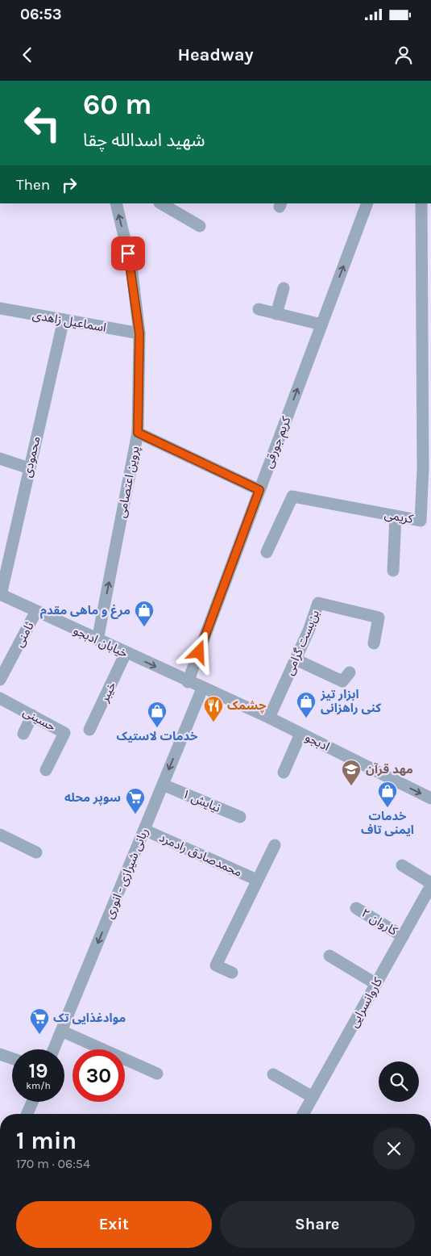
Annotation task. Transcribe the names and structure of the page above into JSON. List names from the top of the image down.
{
  "streets": {
    "street": [
      "اسماعیل زاهدی",
      "کریم جورقی",
      "محمودی",
      "پروین اعتصامی",
      "کریمی",
      "ثامنی",
      "خیابان ادبجو",
      "بن‌بست گرامی",
      "خیبر",
      "حسینی",
      "ادبجو",
      "نیایش ۱",
      "محمدصادق رادمرد",
      "ربانی شیرازی - انوری",
      "کاروان ۲",
      "کاروانسرایی"
    ]
  },
  "crossings": [
    ["اسماعیل زاهدی", "محمودی"],
    ["اسماعیل زاهدی", "پروین اعتصامی"],
    ["کریم جورقی", "خیابان ادبجو"],
    ["محمودی", "خیابان ادبجو"],
    ["پروین اعتصامی", "خیابان ادبجو"],
    ["ثامنی", "خیابان ادبجو"],
    ["خیابان ادبجو", "خیبر"],
    ["خیابان ادبجو", "ادبجو"],
    ["خیابان ادبجو", "ربانی شیرازی - انوری"],
    ["بن‌بست گرامی", "ادبجو"],
    ["ادبجو", "ربانی شیرازی - انوری"],
    ["نیایش ۱", "ربانی شیرازی - انوری"],
    ["محمدصادق رادمرد", "ربانی شیرازی - انوری"],
    ["کاروان ۲", "کاروانسرایی"]
  ],
  "one_way": [
    "کریم جورقی",
    "پروین اعتصامی",
    "ادبجو",
    "ربانی شیرازی - انوری"
  ],
  "places": {
    "shop": [
      "مرغ و ماهی مقدم",
      "ابزار تیز کنی راهزانی",
      "خدمات لاستیک",
      "خدمات ایمنی تاف"
    ],
    "restaurant": ["چشمک"],
    "school or university": ["مهد قرآن"],
    "supermarket": ["سوپر محله", "موادغذایی تک"]
  },
  "page": {
    "status": "06:53",
    "header": "Headway",
    "turn": ["60 m", "شهید اسدالله چقا"],
    "then": "Then",
    "speed": "19 km/h",
    "limit": "30",
    "heading": ["1 min", "170 m · 06:54"],
    "buttons": ["Exit", "Share"]
  }
}
